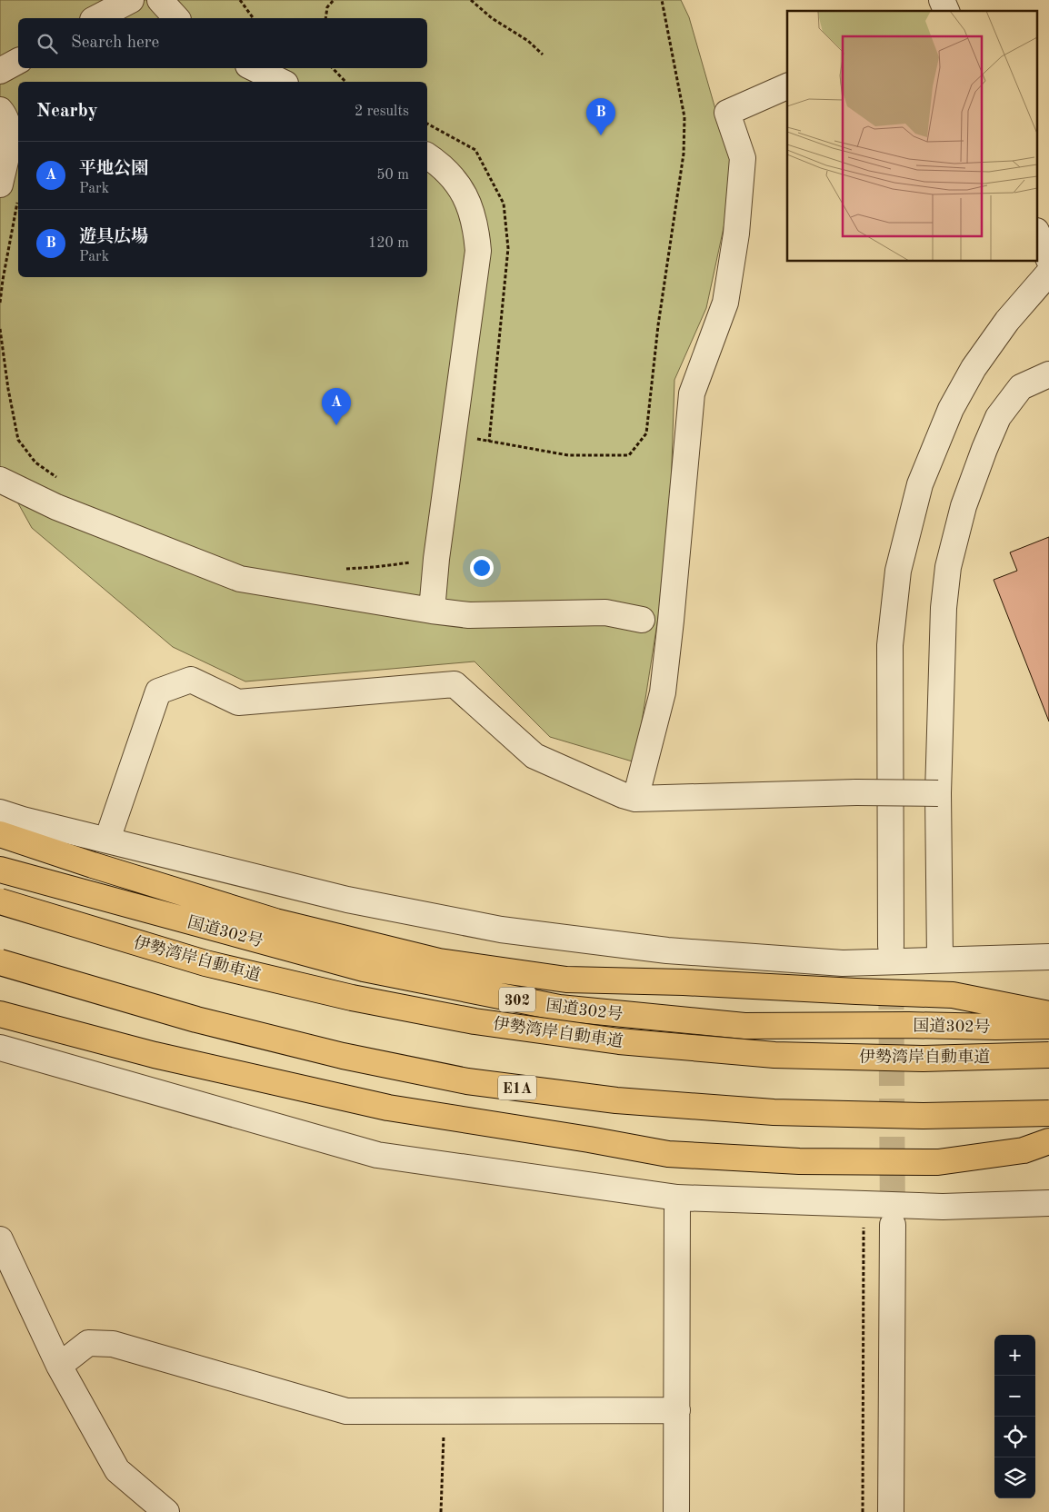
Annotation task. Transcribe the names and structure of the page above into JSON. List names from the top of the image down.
{
  "streets": {
    "highway": [
      "国道302号",
      "伊勢湾岸自動車道",
      "302",
      "E1A"
    ]
  },
  "page": {
    "search": "Search here",
    "heading": ["Nearby", "2 results"],
    "pins": ["B", "A"],
    "list": [
      {
        "mark": "A",
        "name": "平地公園",
        "note": "Park",
        "value": "50 m"
      },
      {
        "mark": "B",
        "name": "遊具広場",
        "note": "Park",
        "value": "120 m"
      }
    ],
    "map_buttons": ["+", "−"]
  }
}
